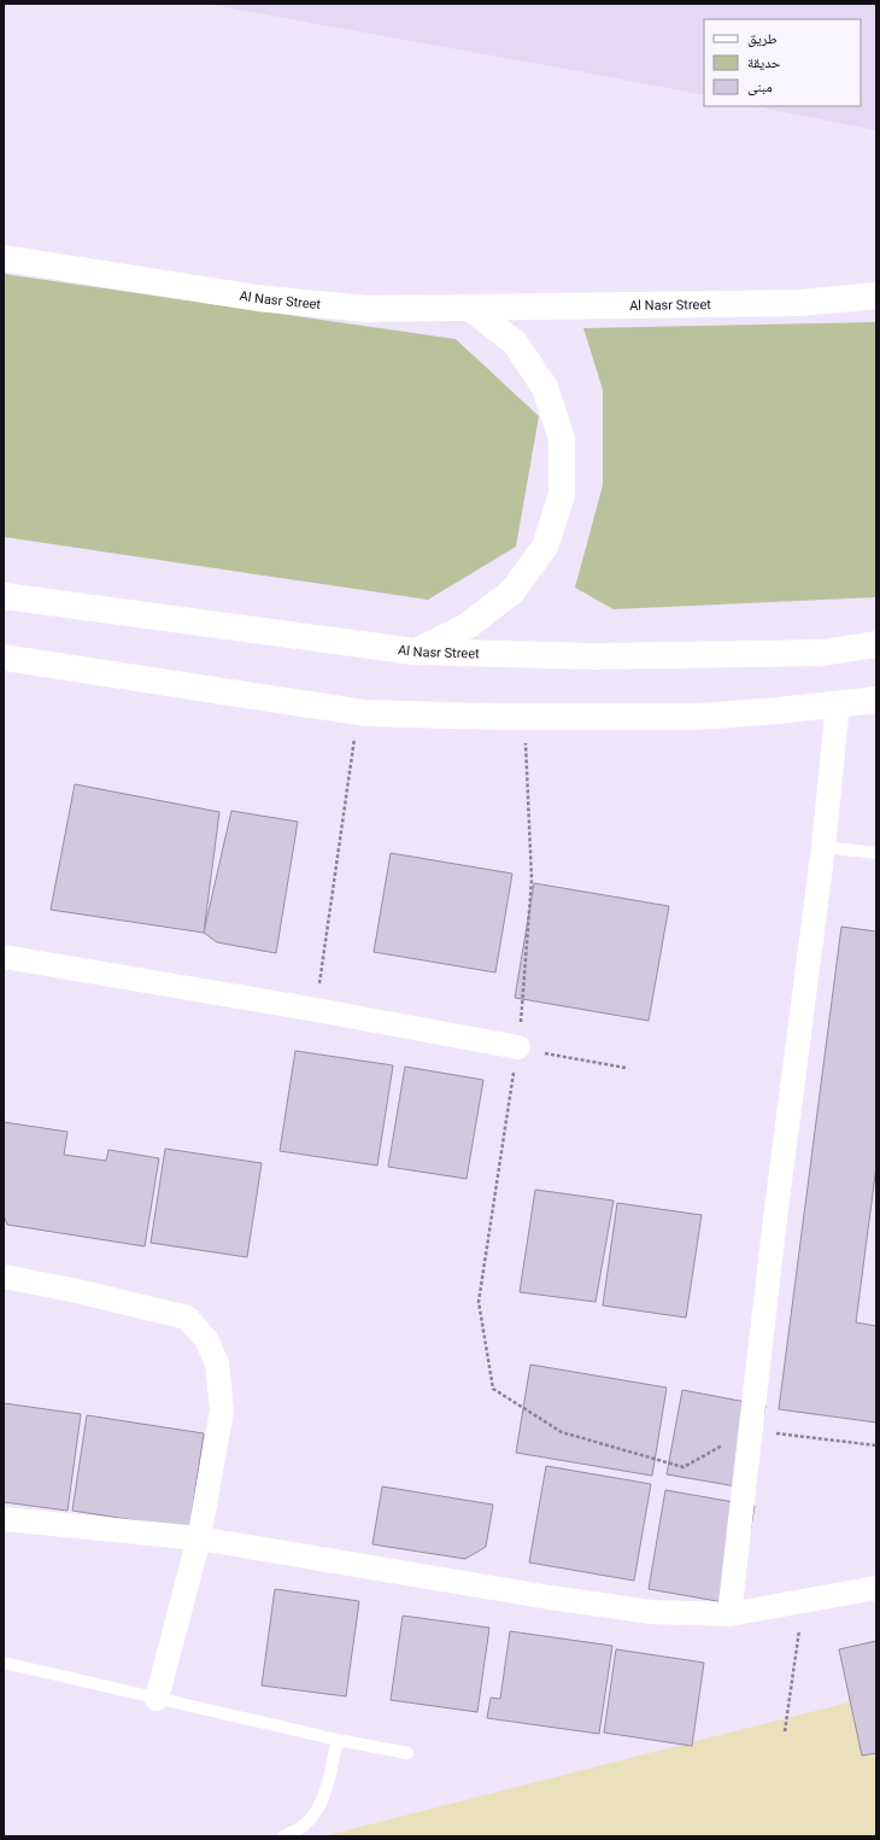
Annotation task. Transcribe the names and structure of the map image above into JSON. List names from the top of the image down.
{
  "streets": {
    "main road": ["Al Nasr Street"]
  },
  "legend": ["طريق", "حديقة", "مبنى"]
}
